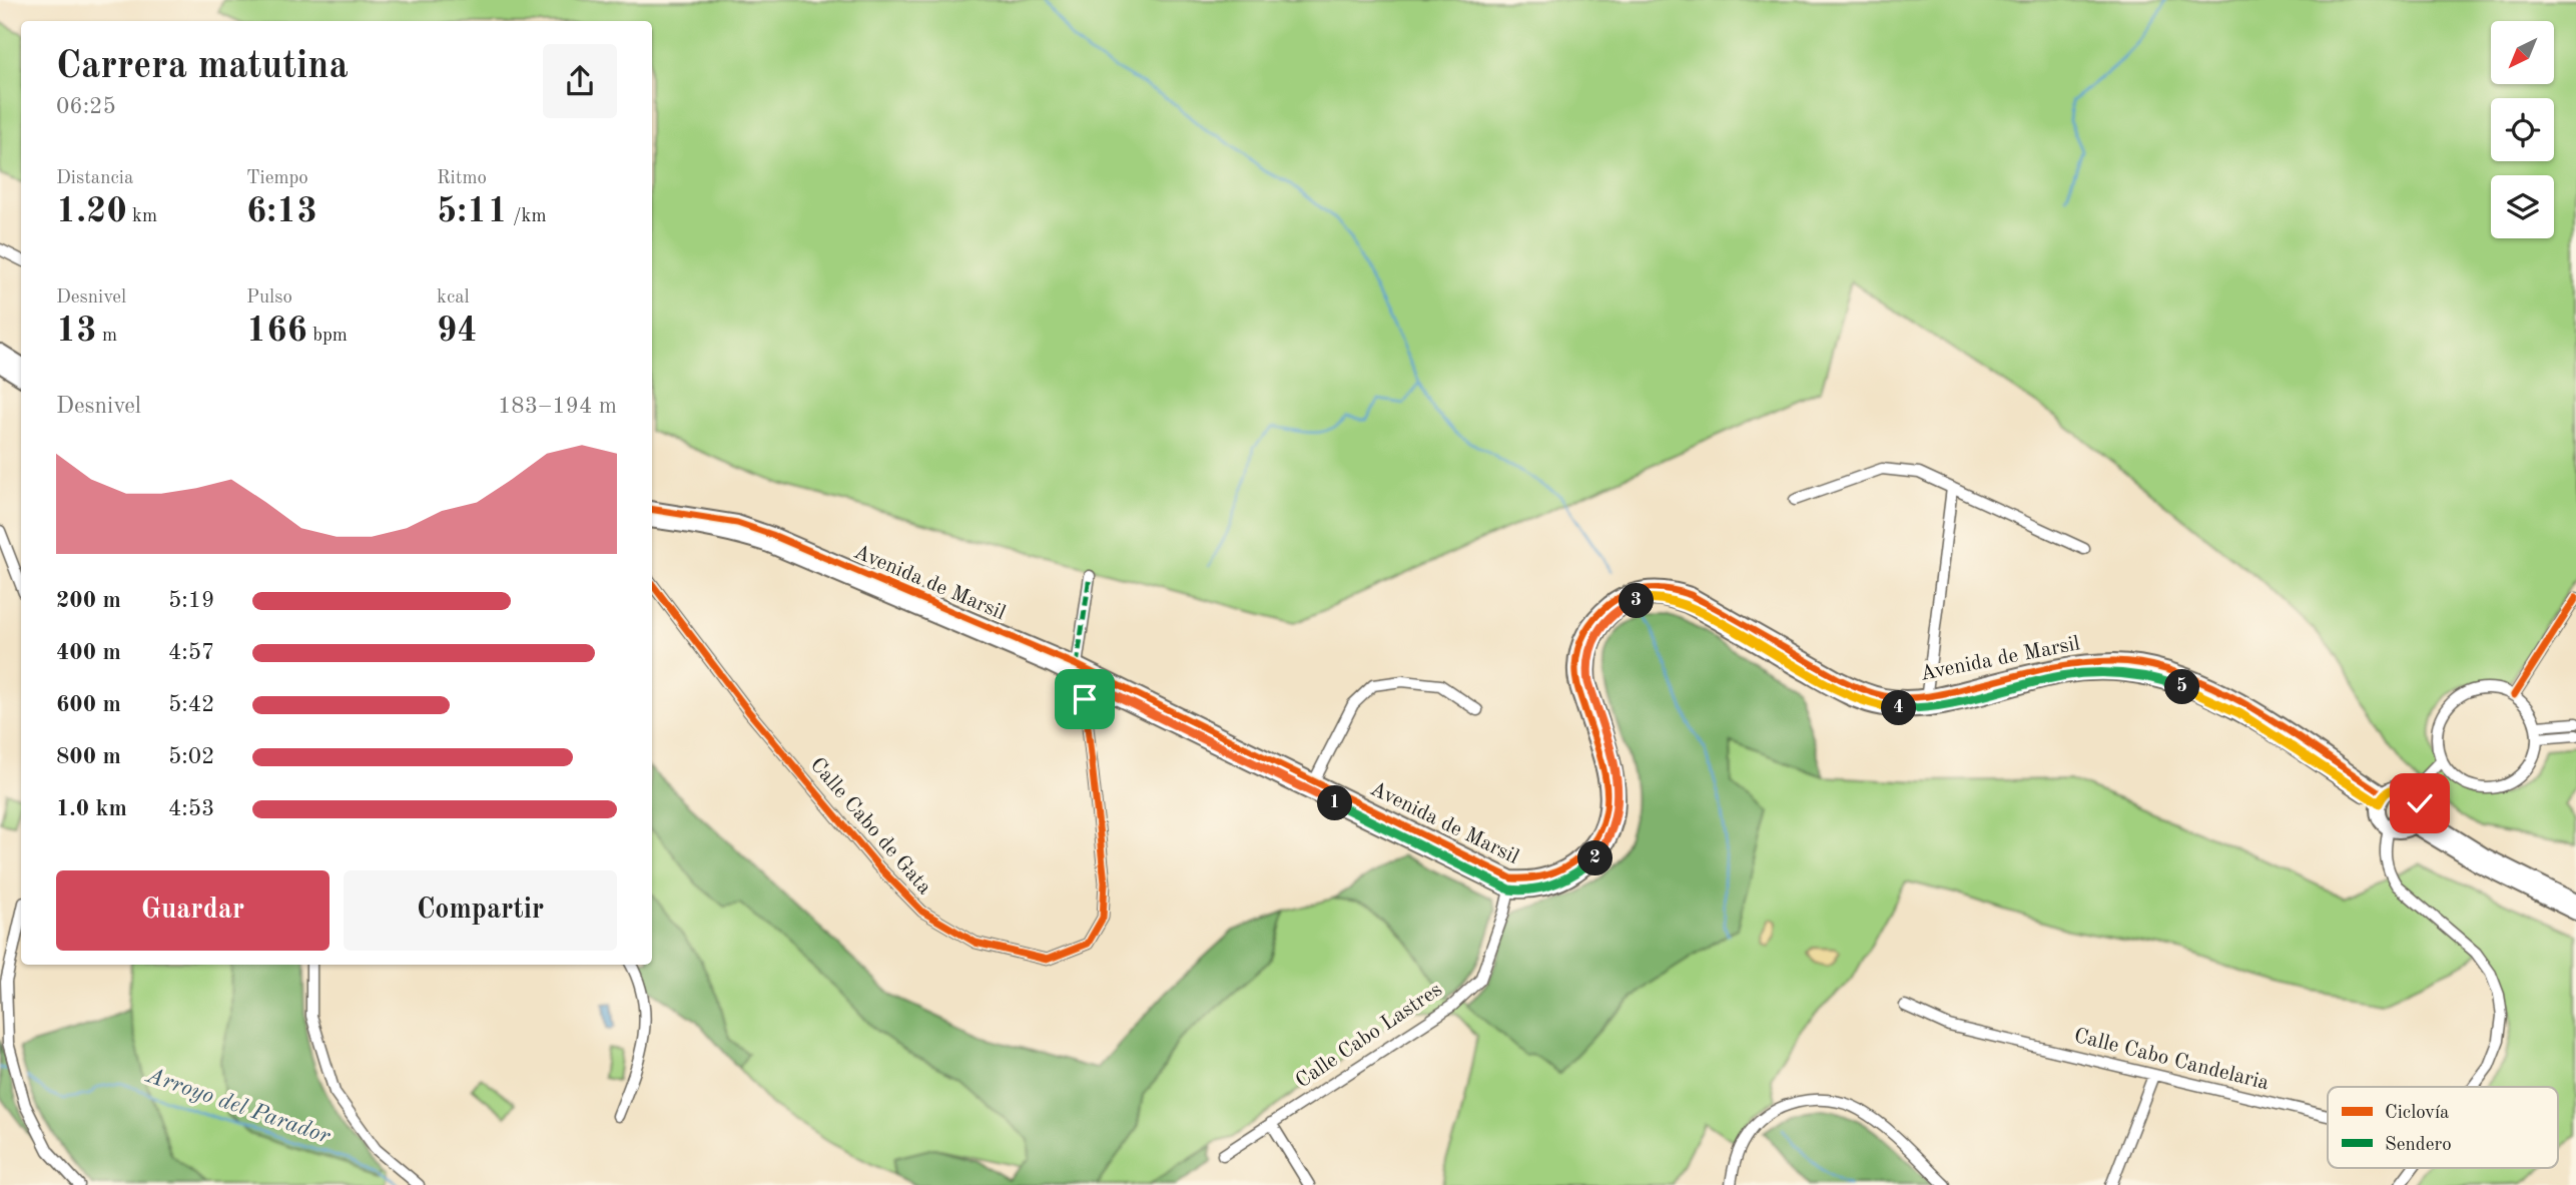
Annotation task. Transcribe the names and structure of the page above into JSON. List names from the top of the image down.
{
  "streets": {
    "street": [
      "Avenida de Marsil",
      "Calle Cabo de Gata",
      "Calle Cabo Lastres",
      "Calle Cabo Candelaria"
    ]
  },
  "crossings": [
    ["Avenida de Marsil", "Calle Cabo de Gata"],
    ["Avenida de Marsil", "Calle Cabo Lastres"]
  ],
  "water": ["Arroyo del Parador"],
  "legend": ["Ciclovía", "Sendero"],
  "north": "bottom left",
  "page": {
    "heading": ["Carrera matutina", "06:25"],
    "stats": [
      ["Distancia", "1.20 km"],
      ["Tiempo", "6:13"],
      ["Ritmo", "5:11 /km"],
      ["Desnivel", "13 m"],
      ["Pulso", "166 bpm"],
      ["kcal", "94"]
    ],
    "chart": ["Desnivel", "183–194 m"],
    "list": [
      {
        "name": "200 m",
        "note": "5:19"
      },
      {
        "name": "400 m",
        "note": "4:57"
      },
      {
        "name": "600 m",
        "note": "5:42"
      },
      {
        "name": "800 m",
        "note": "5:02"
      },
      {
        "name": "1.0 km",
        "note": "4:53"
      }
    ],
    "pins": [
      "3",
      "5",
      "4",
      "1",
      "2"
    ],
    "buttons": ["Guardar", "Compartir"]
  }
}
